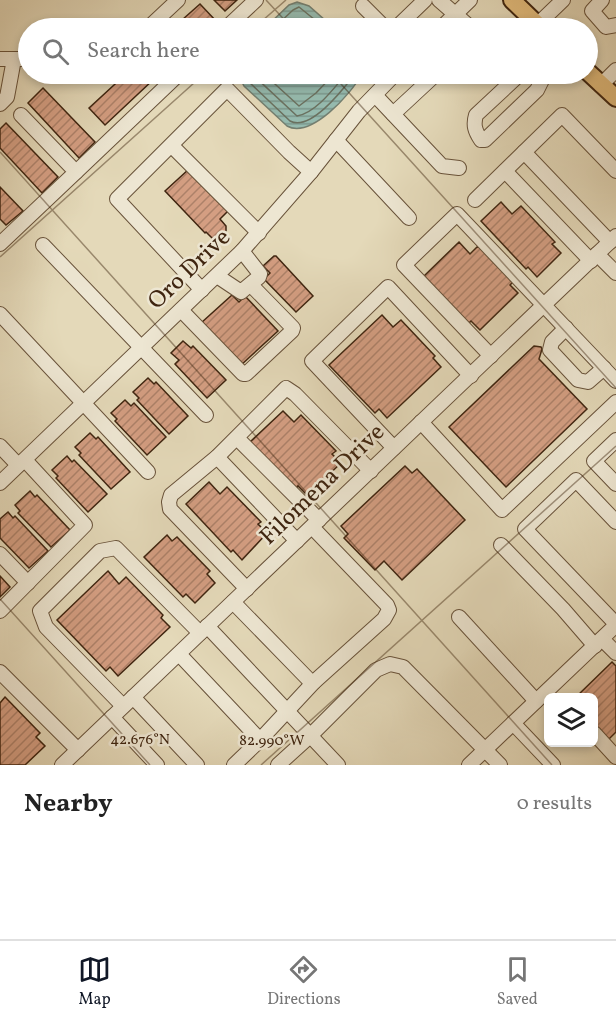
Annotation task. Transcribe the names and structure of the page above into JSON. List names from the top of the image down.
{
  "streets": {
    "street": ["Oro Drive", "Filomena Drive"]
  },
  "page": {
    "search": "Search here",
    "heading": ["Nearby", "0 results"],
    "nav": ["Map", "Directions", "Saved"]
  },
  "coordinates": ["42.676°N", "82.990°W"]
}
